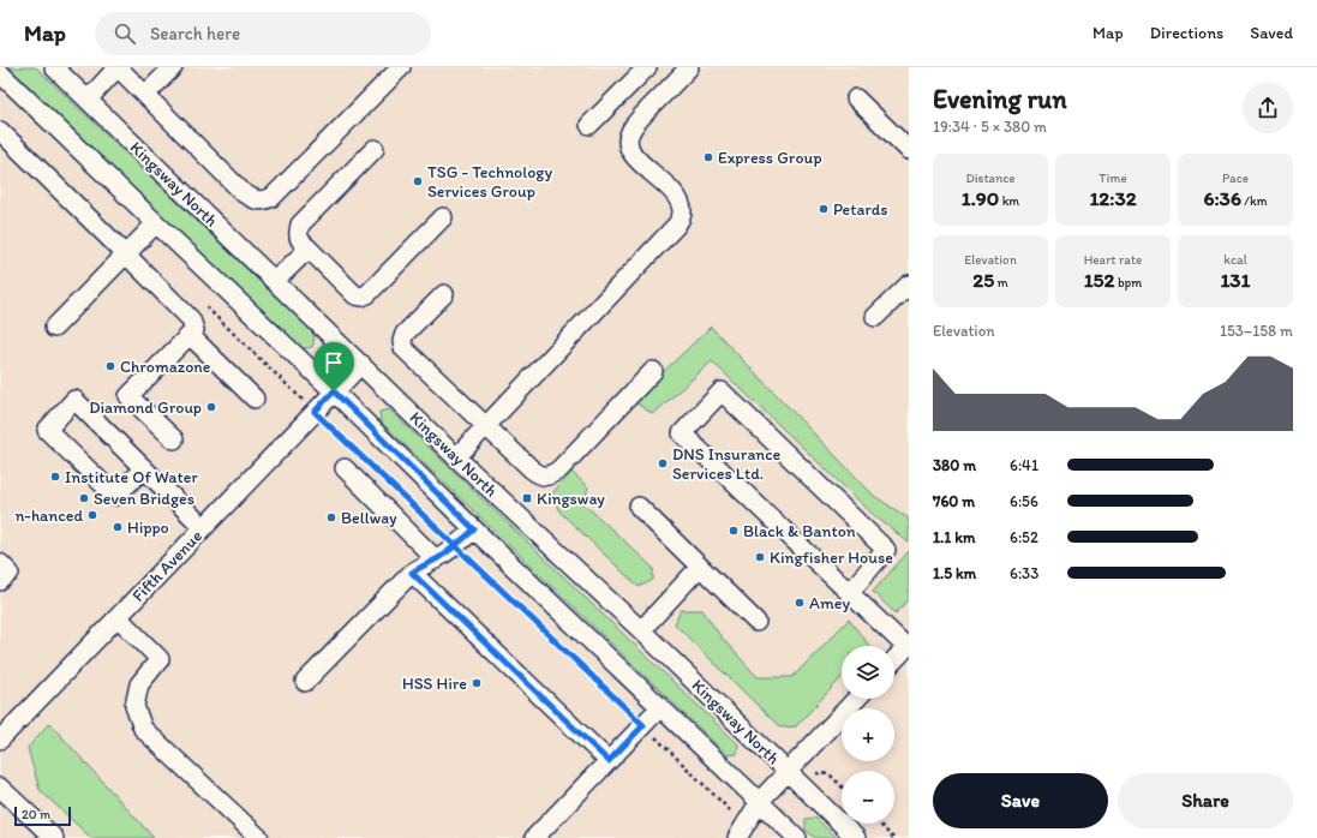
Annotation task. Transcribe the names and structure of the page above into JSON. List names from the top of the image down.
{
  "streets": {
    "street": ["Kingsway North", "Fifth Avenue"]
  },
  "crossings": [
    ["Kingsway North", "Fifth Avenue"]
  ],
  "places": {
    "other": [
      "Express Group",
      "TSG - Technology Services Group",
      "Petards",
      "Chromazone",
      "Diamond Group",
      "DNS Insurance Services Ltd.",
      "Institute Of Water",
      "Seven Bridges",
      "n-hanced",
      "Bellway",
      "Hippo",
      "Black & Banton",
      "Kingfisher House",
      "Amey",
      "HSS Hire"
    ],
    "transit": ["Kingsway"]
  },
  "scale_bar": "20 m",
  "page": {
    "header": "Map",
    "search": "Search here",
    "nav": ["Map", "Directions", "Saved"],
    "heading": ["Evening run", "19:34 · 5 × 380 m"],
    "stats": [
      ["Distance", "1.90 km"],
      ["Time", "12:32"],
      ["Pace", "6:36 /km"],
      ["Elevation", "25 m"],
      ["Heart rate", "152 bpm"],
      ["kcal", "131"]
    ],
    "chart": ["Elevation", "153–158 m"],
    "list": [
      {
        "name": "380 m",
        "note": "6:41"
      },
      {
        "name": "760 m",
        "note": "6:56"
      },
      {
        "name": "1.1 km",
        "note": "6:52"
      },
      {
        "name": "1.5 km",
        "note": "6:33"
      }
    ],
    "map_buttons": ["+", "−"],
    "buttons": ["Save", "Share"],
    "scale": "20 m"
  }
}
